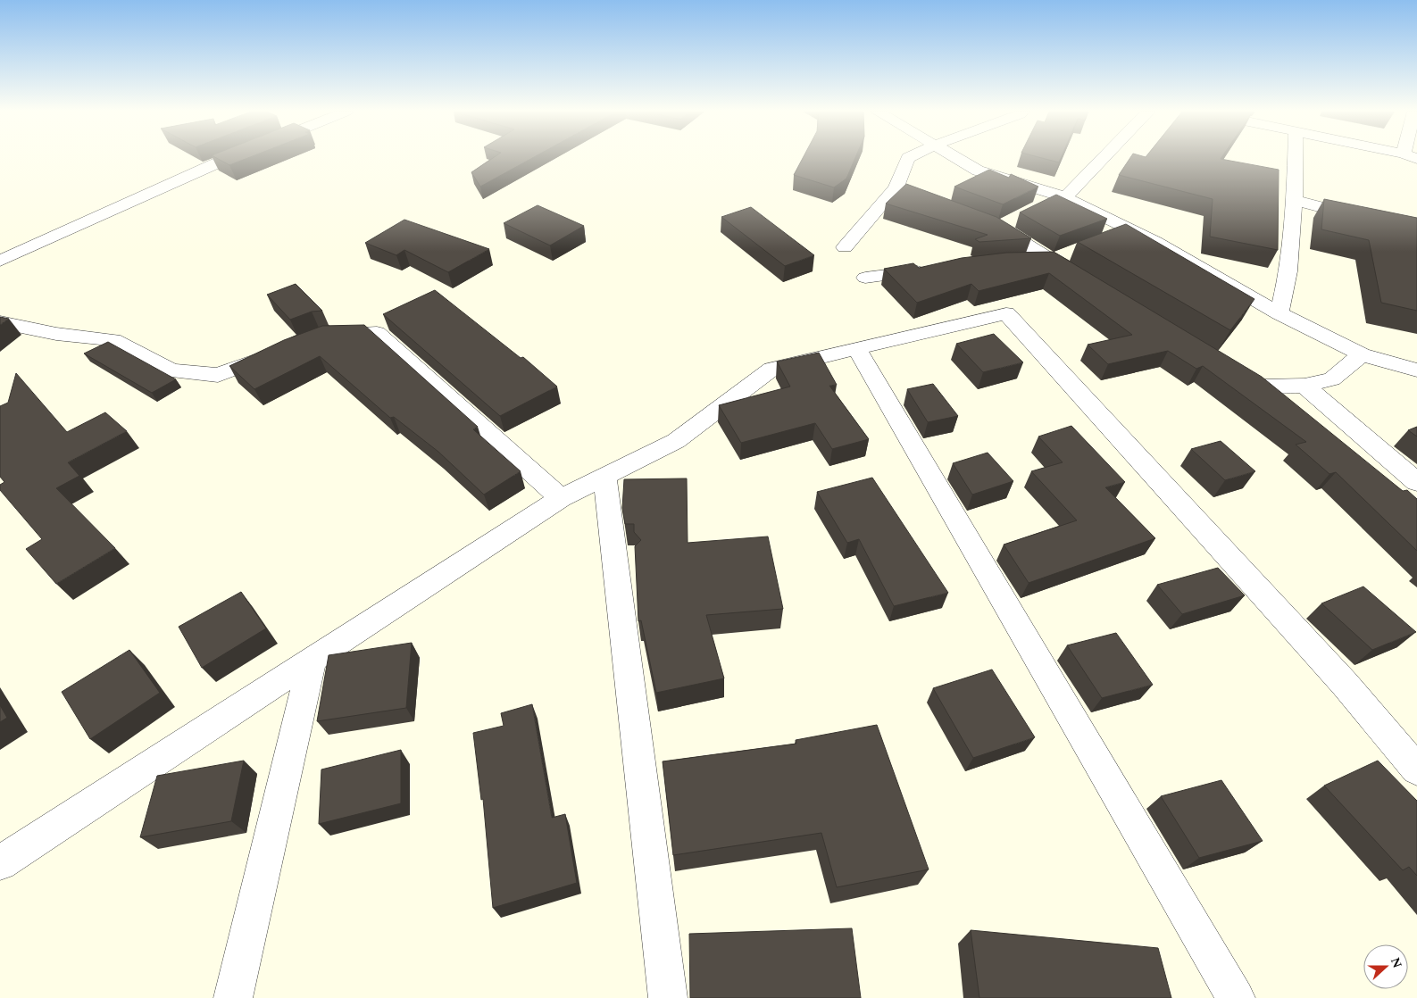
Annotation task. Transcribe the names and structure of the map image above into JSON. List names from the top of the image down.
{
  "north": "right"
}
